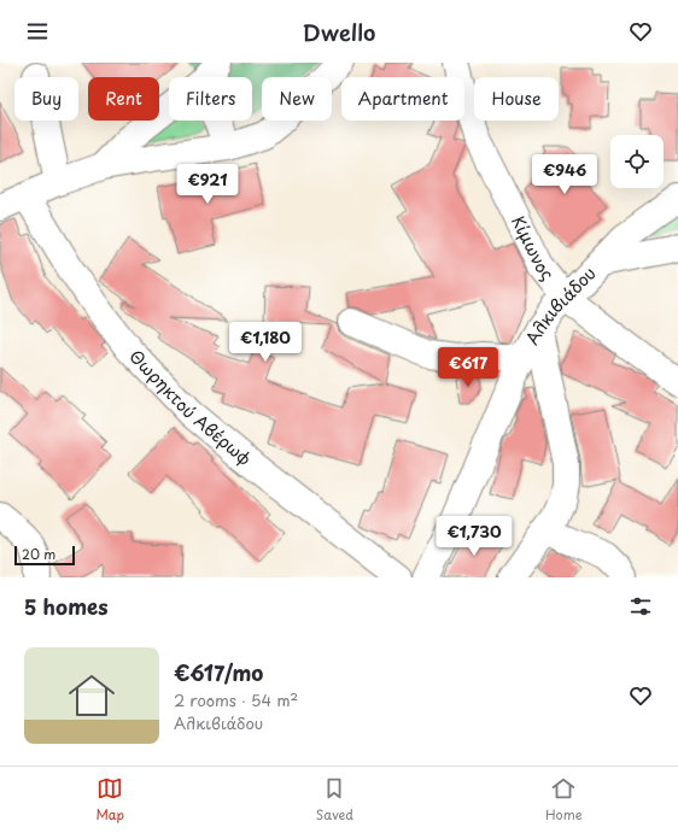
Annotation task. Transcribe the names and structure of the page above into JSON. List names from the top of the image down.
{
  "streets": {
    "street": ["Κίμωνος", "Αλκιβιάδου", "Θωρηκτού Αβέρωφ"]
  },
  "crossings": [
    ["Κίμωνος", "Αλκιβιάδου"]
  ],
  "scale_bar": "20 m",
  "page": {
    "header": "Dwello",
    "chip": [
      "Buy",
      "Rent",
      "Filters",
      "New",
      "Apartment",
      "House"
    ],
    "price": [
      "€946",
      "€921",
      "€1,180",
      "€617",
      "€1,730"
    ],
    "scale": "20 m",
    "heading": "5 homes",
    "list": [
      {
        "name": "€617/mo",
        "note": "2 rooms · 54 m² · Αλκιβιάδου"
      }
    ],
    "tabs": ["Map", "Saved", "Home"]
  }
}
